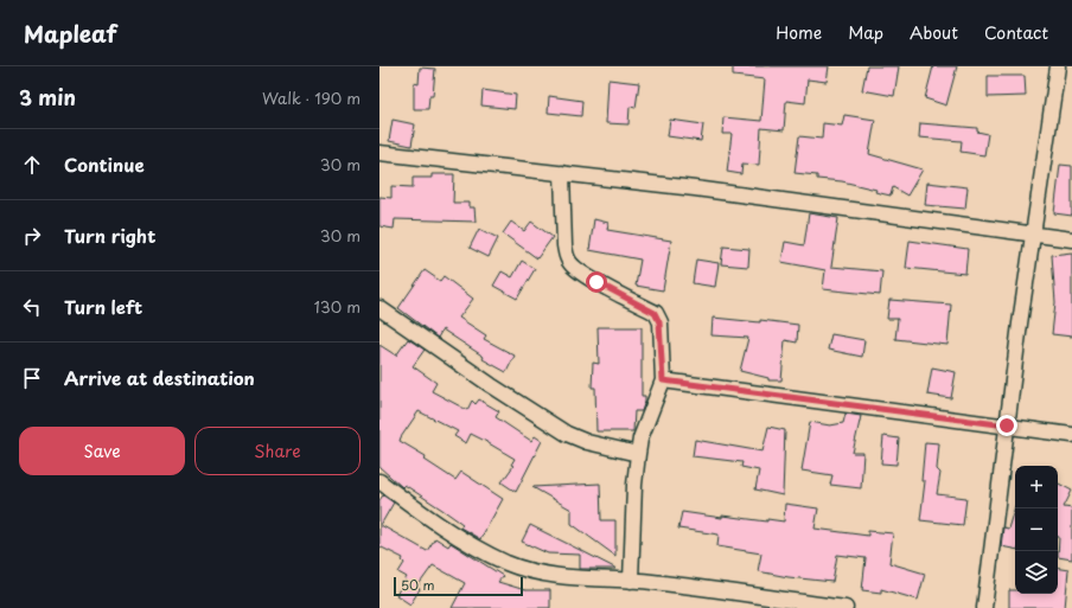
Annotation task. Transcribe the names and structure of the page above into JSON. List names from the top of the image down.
{
  "scale_bar": "50 m",
  "page": {
    "header": "Mapleaf",
    "nav": [
      "Home",
      "Map",
      "About",
      "Contact"
    ],
    "heading": ["3 min", "Walk · 190 m"],
    "list": [
      ["Continue", "30 m"],
      ["Turn right", "30 m"],
      ["Turn left", "130 m"],
      "Arrive at destination"
    ],
    "buttons": ["Save", "Share"],
    "map_buttons": ["+", "−"],
    "scale": "50 m"
  }
}
